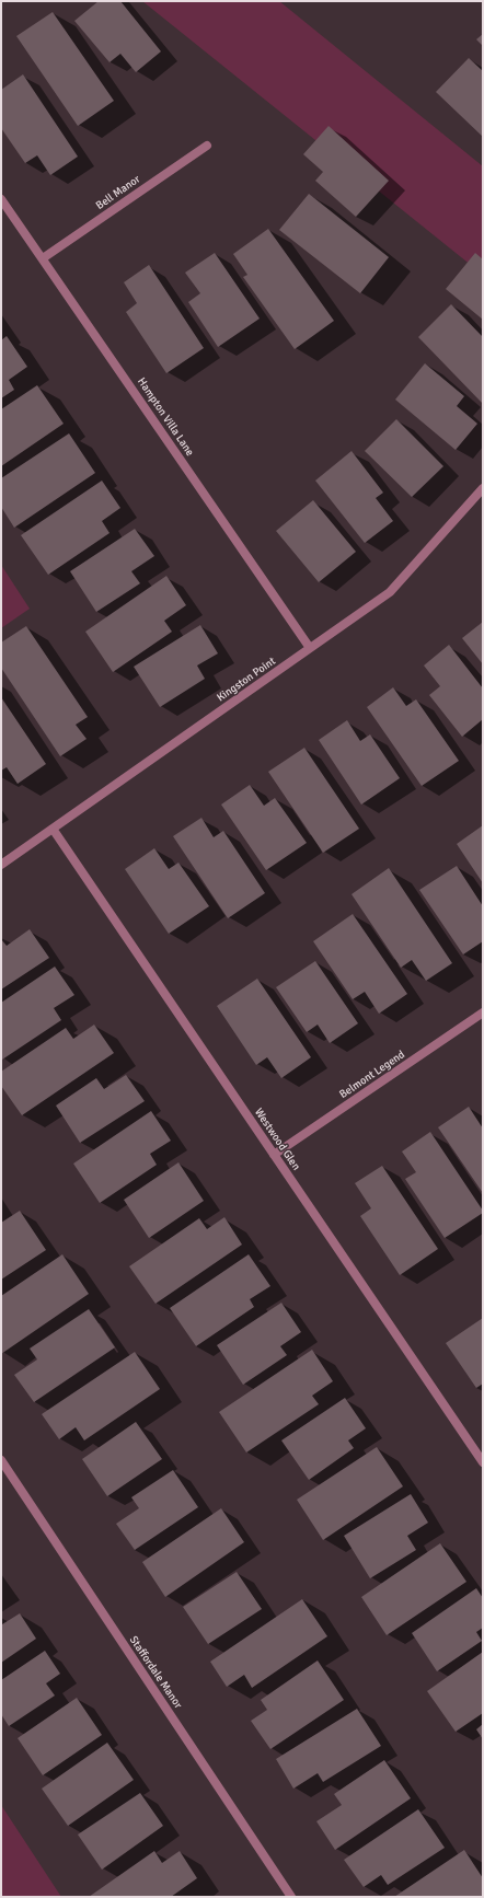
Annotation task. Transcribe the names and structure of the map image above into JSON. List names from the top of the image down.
{
  "streets": {
    "street": [
      "Bell Manor",
      "Hampton Villa Lane",
      "Kingston Point",
      "Belmont Legend",
      "Westwood Glen",
      "Staffordale Manor"
    ]
  },
  "crossings": [
    ["Bell Manor", "Hampton Villa Lane"],
    ["Hampton Villa Lane", "Kingston Point"],
    ["Kingston Point", "Westwood Glen"],
    ["Belmont Legend", "Westwood Glen"]
  ]
}
